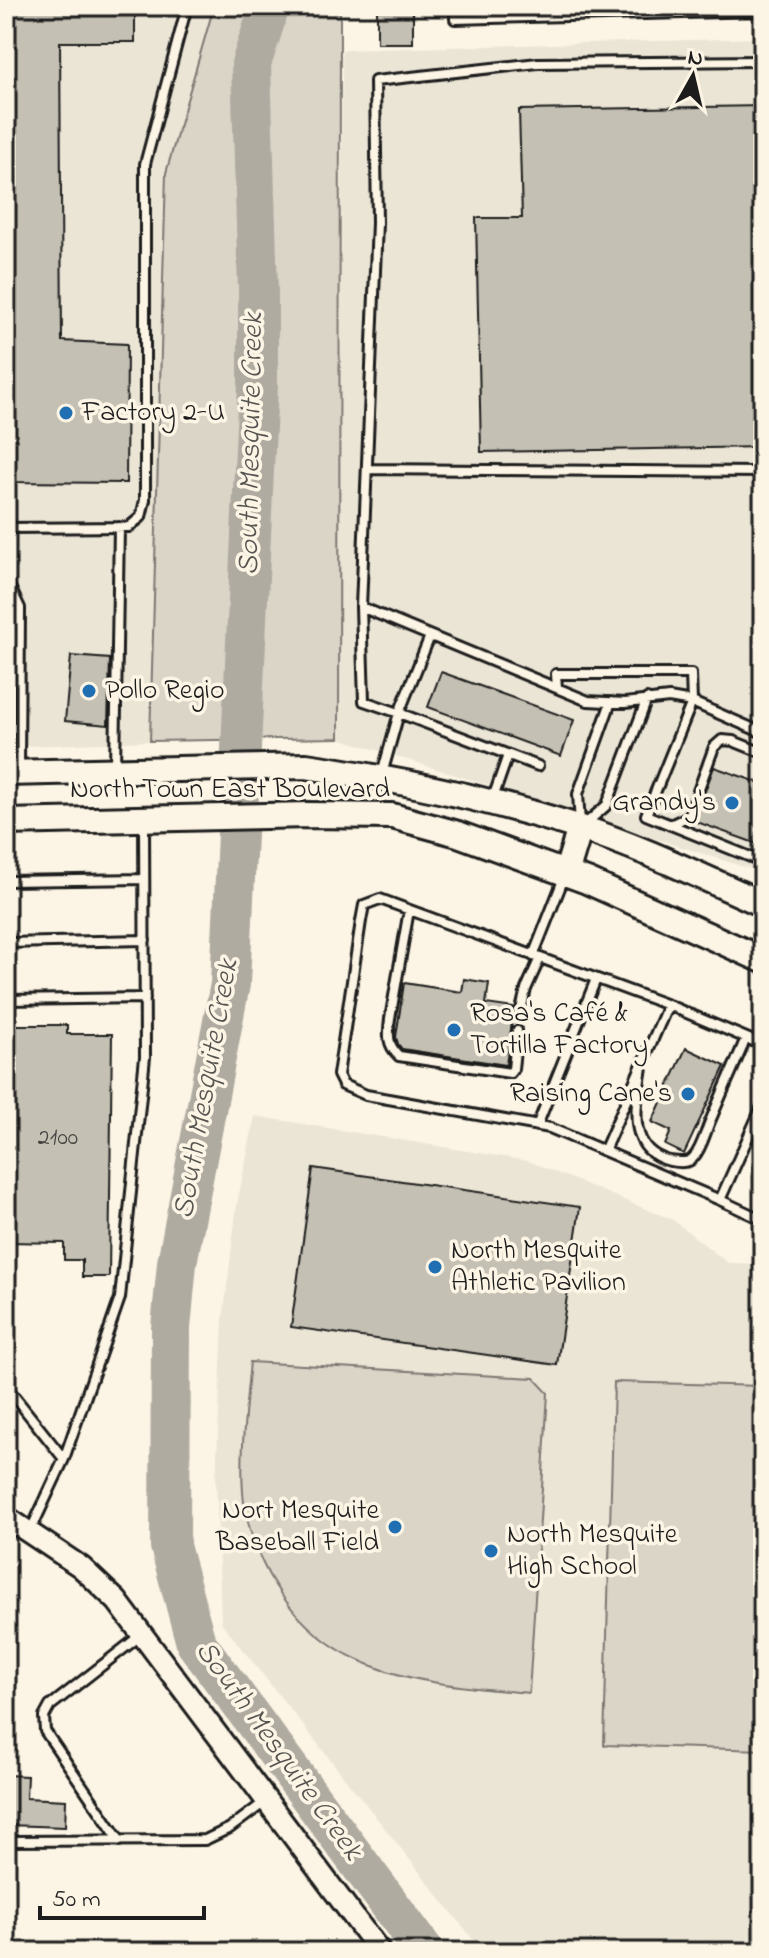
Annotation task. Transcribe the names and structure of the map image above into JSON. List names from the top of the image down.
{
  "streets": {
    "main road": ["North Town East Boulevard"]
  },
  "water": ["South Mesquite Creek"],
  "places": [
    "Factory 2-U",
    "Pollo Regio",
    "Grandy's",
    "Rosa's Café & Tortilla Factory",
    "Raising Cane's",
    "North Mesquite Athletic Pavilion",
    "Nort Mesquite Baseball Field",
    "North Mesquite High School"
  ],
  "house_numbers": ["2100"],
  "scale_bar": "50 m",
  "north": "top"
}
